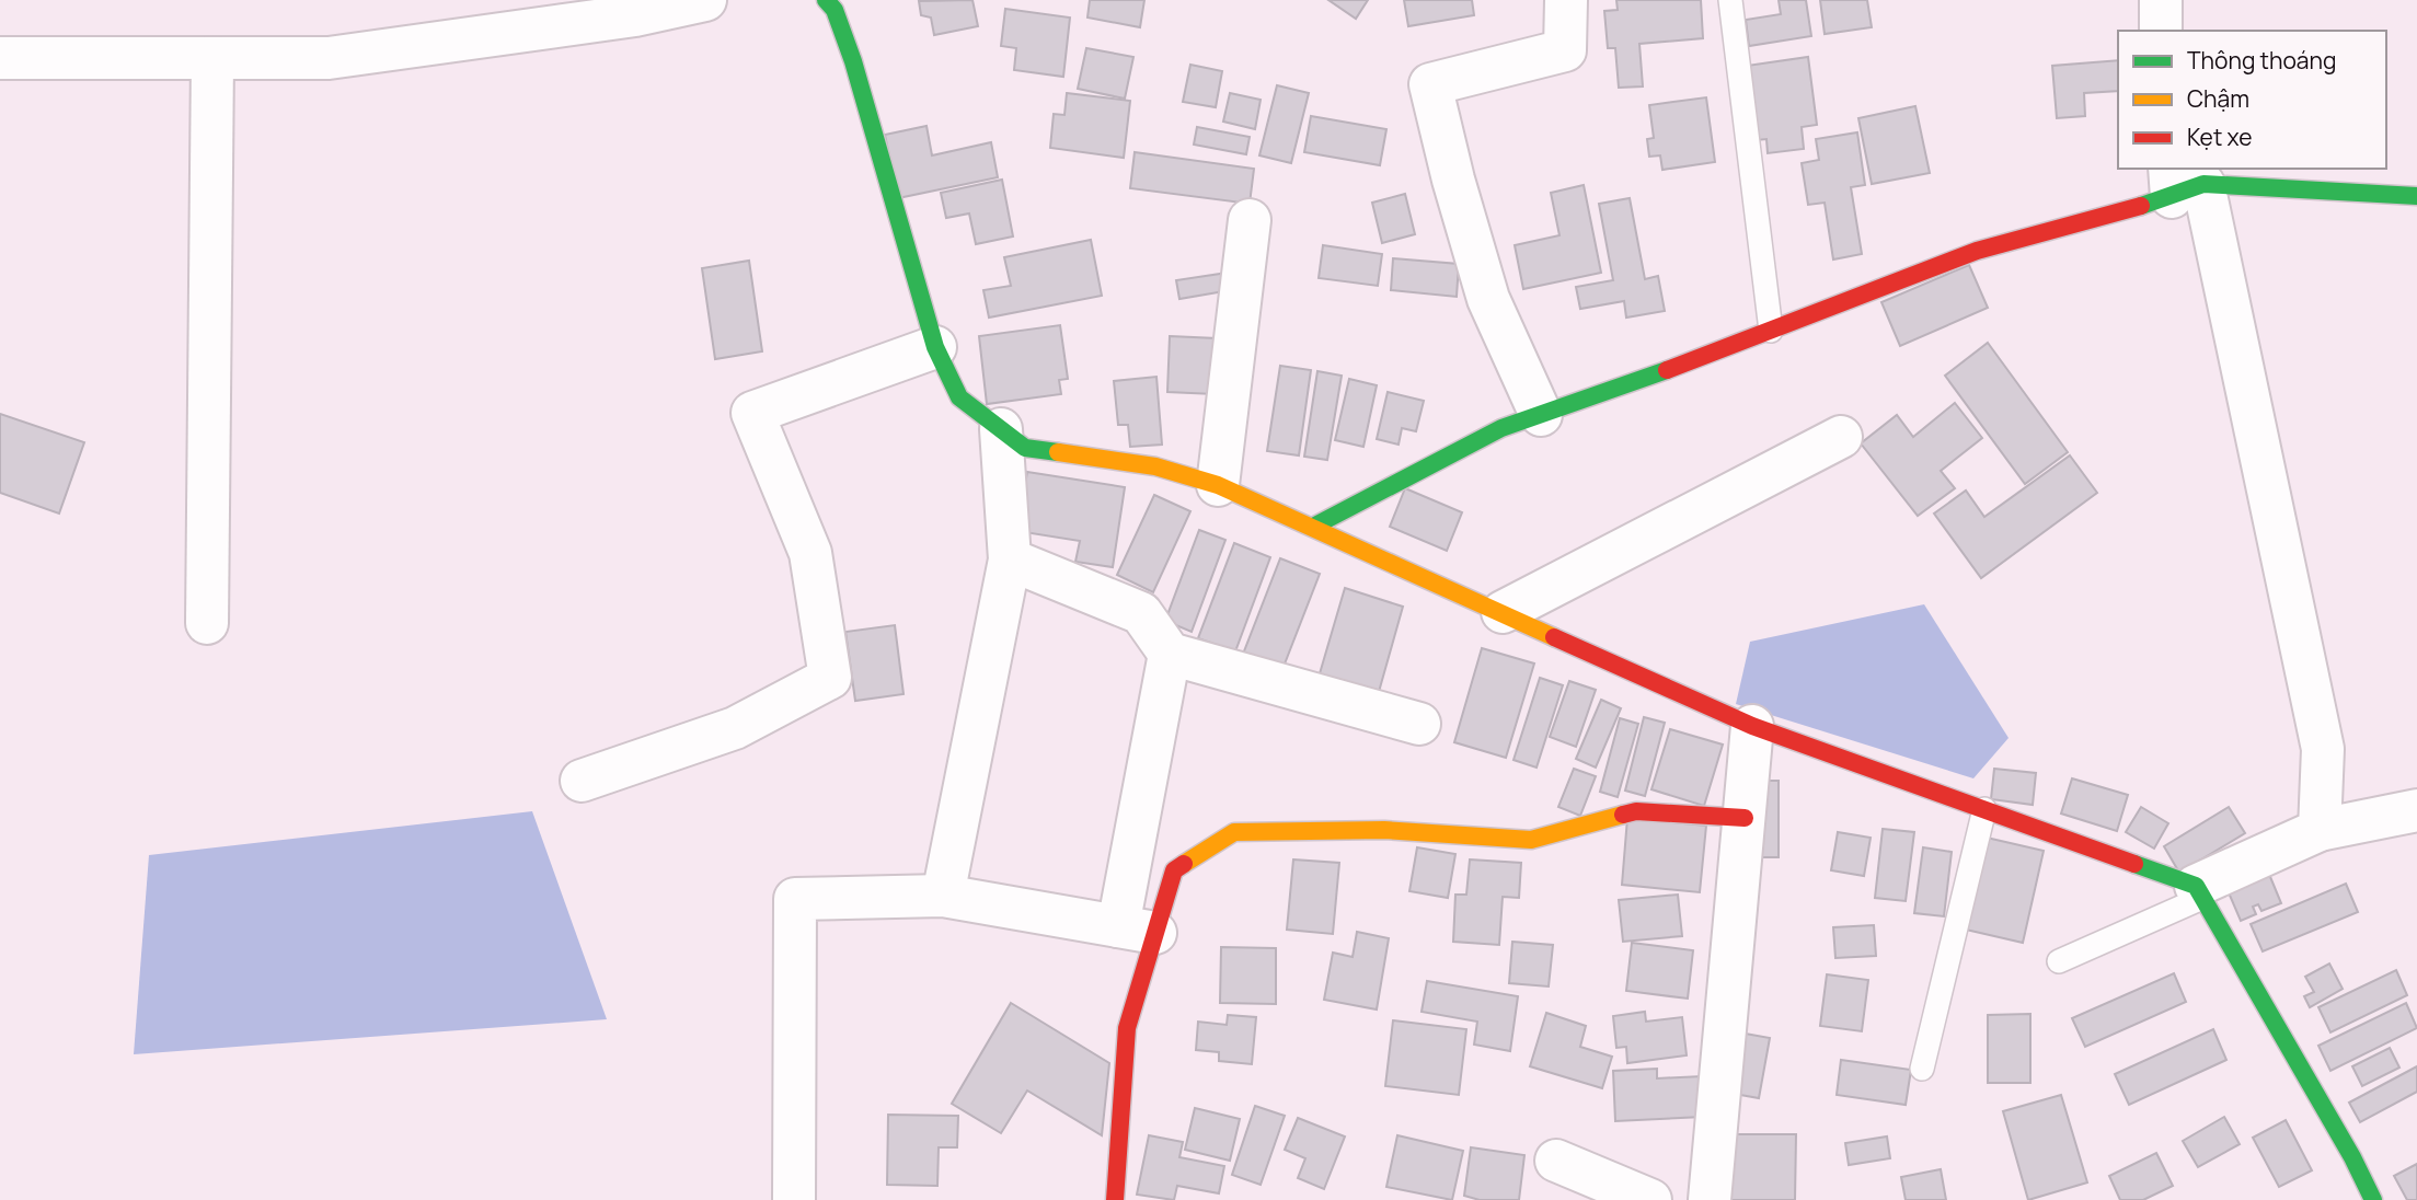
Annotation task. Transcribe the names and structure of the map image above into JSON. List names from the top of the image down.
{
  "legend": ["Thông thoáng", "Chậm", "Kẹt xe"]
}
